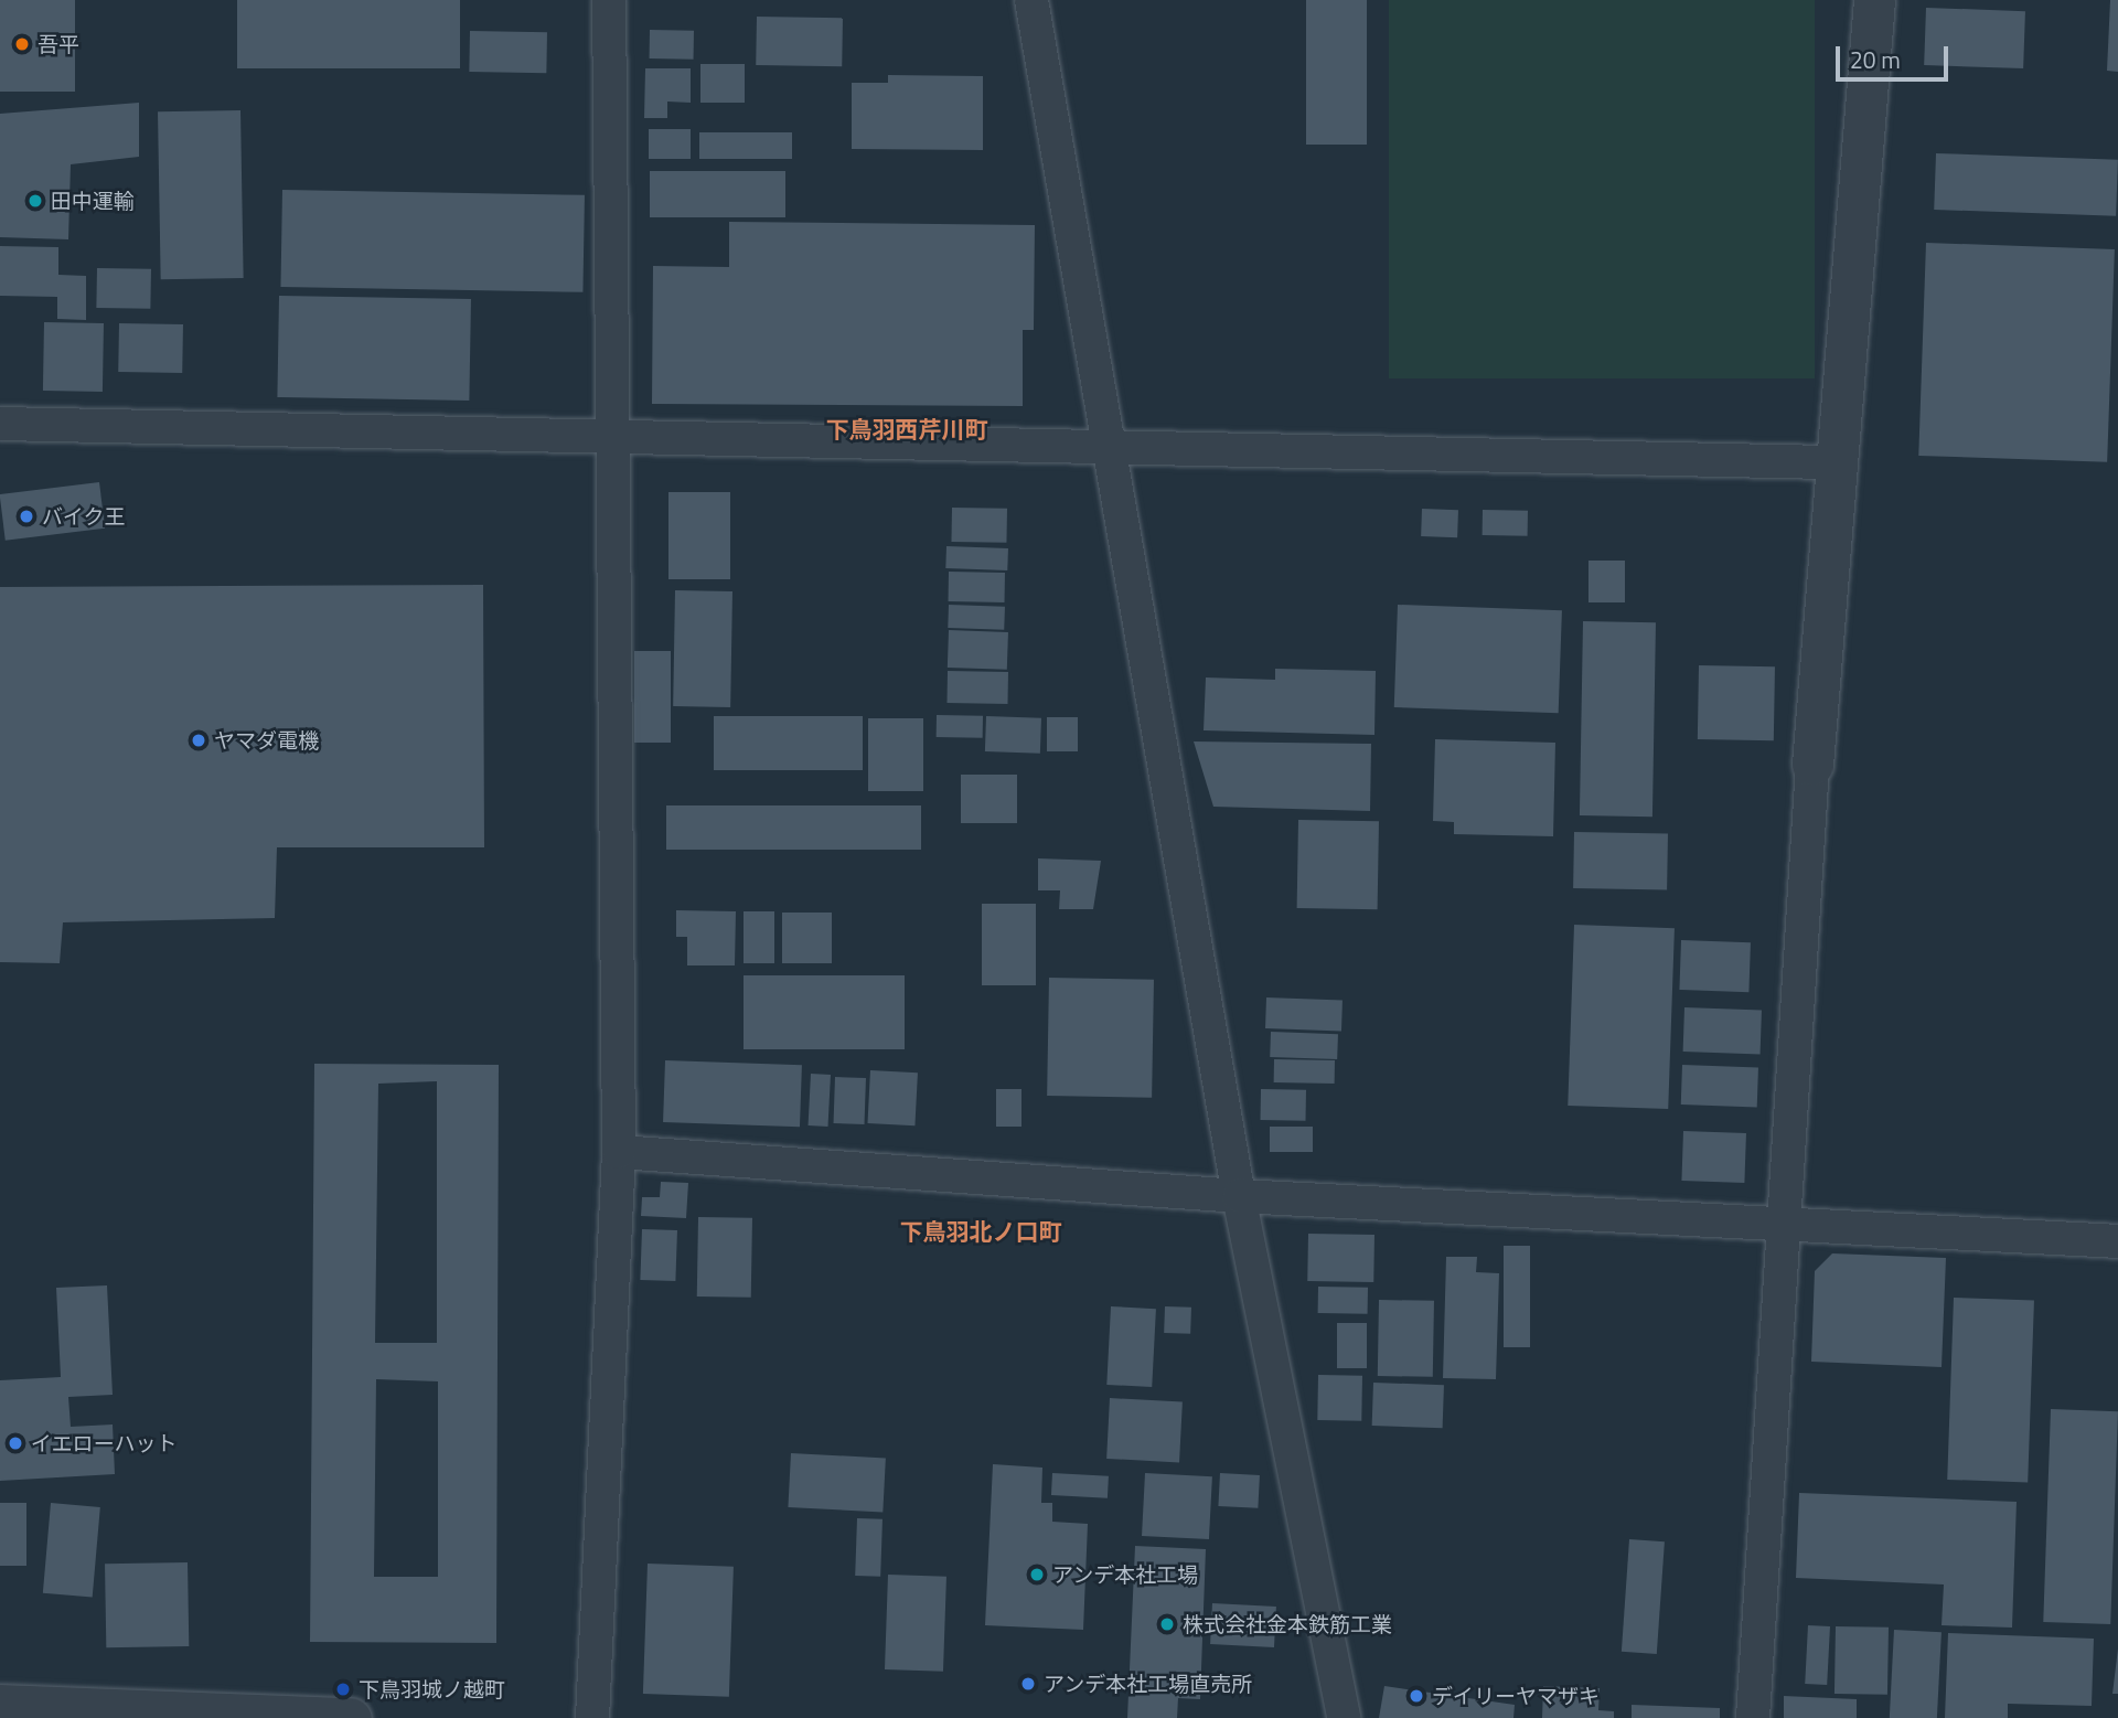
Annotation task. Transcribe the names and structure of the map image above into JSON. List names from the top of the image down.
{
  "districts": ["下鳥羽西芹川町", "下鳥羽北ノ口町"],
  "places": [
    "吾平",
    "田中運輸",
    "バイク王",
    "ヤマダ電機",
    "イエローハット",
    "アンデ本社工場",
    "株式会社金本鉄筋工業",
    "アンデ本社工場直売所",
    "下鳥羽城ノ越町",
    "デイリーヤマザキ"
  ],
  "scale_bar": "20 m"
}
